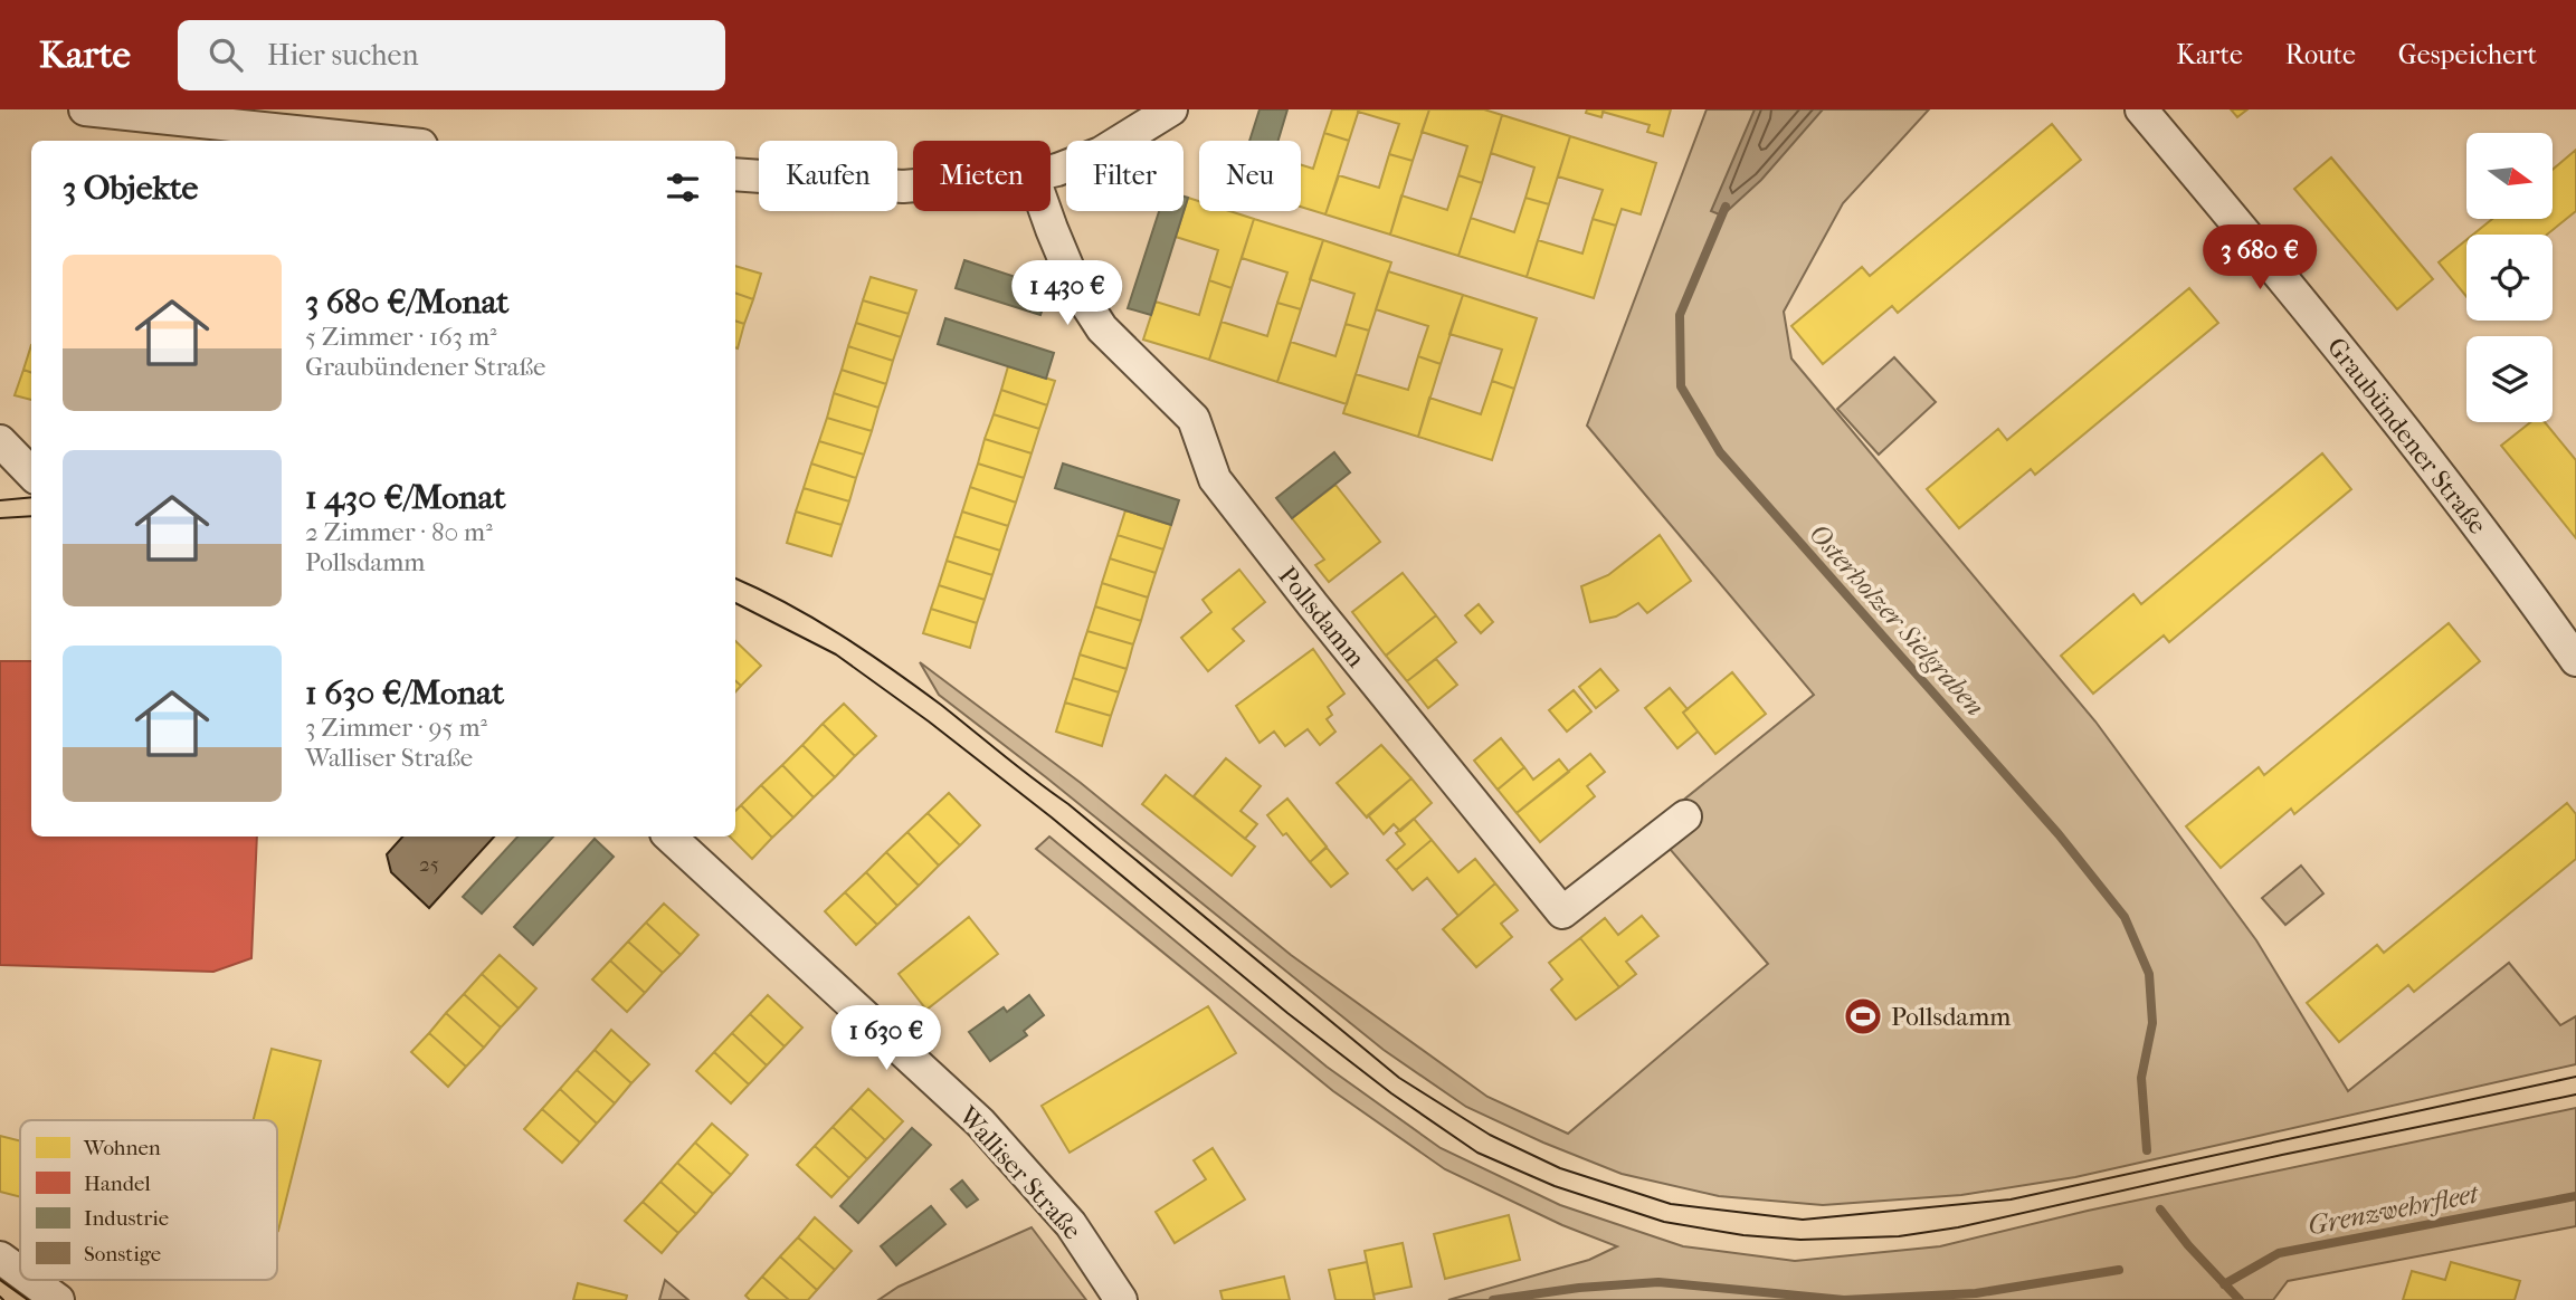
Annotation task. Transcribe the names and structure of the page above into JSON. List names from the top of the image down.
{
  "streets": {
    "street": ["Graubündener Straße", "Pollsdamm", "Walliser Straße"]
  },
  "water": ["Osterholzer Sielgraben", "Grenzwehrfleet"],
  "places": {
    "sports": ["Pollsdamm"]
  },
  "house_numbers": ["25"],
  "legend": [
    "Wohnen",
    "Handel",
    "Industrie",
    "Sonstige"
  ],
  "north": "right",
  "page": {
    "header": "Karte",
    "search": "Hier suchen",
    "nav": ["Karte", "Route", "Gespeichert"],
    "chip": [
      "Kaufen",
      "Mieten",
      "Filter",
      "Neu"
    ],
    "heading": "3 Objekte",
    "price": ["3 680 €", "1 430 €", "1 630 €"],
    "list": [
      {
        "name": "3 680 €/Monat",
        "note": "5 Zimmer · 163 m² · Graubündener Straße"
      },
      {
        "name": "1 430 €/Monat",
        "note": "2 Zimmer · 80 m² · Pollsdamm"
      },
      {
        "name": "1 630 €/Monat",
        "note": "3 Zimmer · 95 m² · Walliser Straße"
      }
    ]
  }
}
